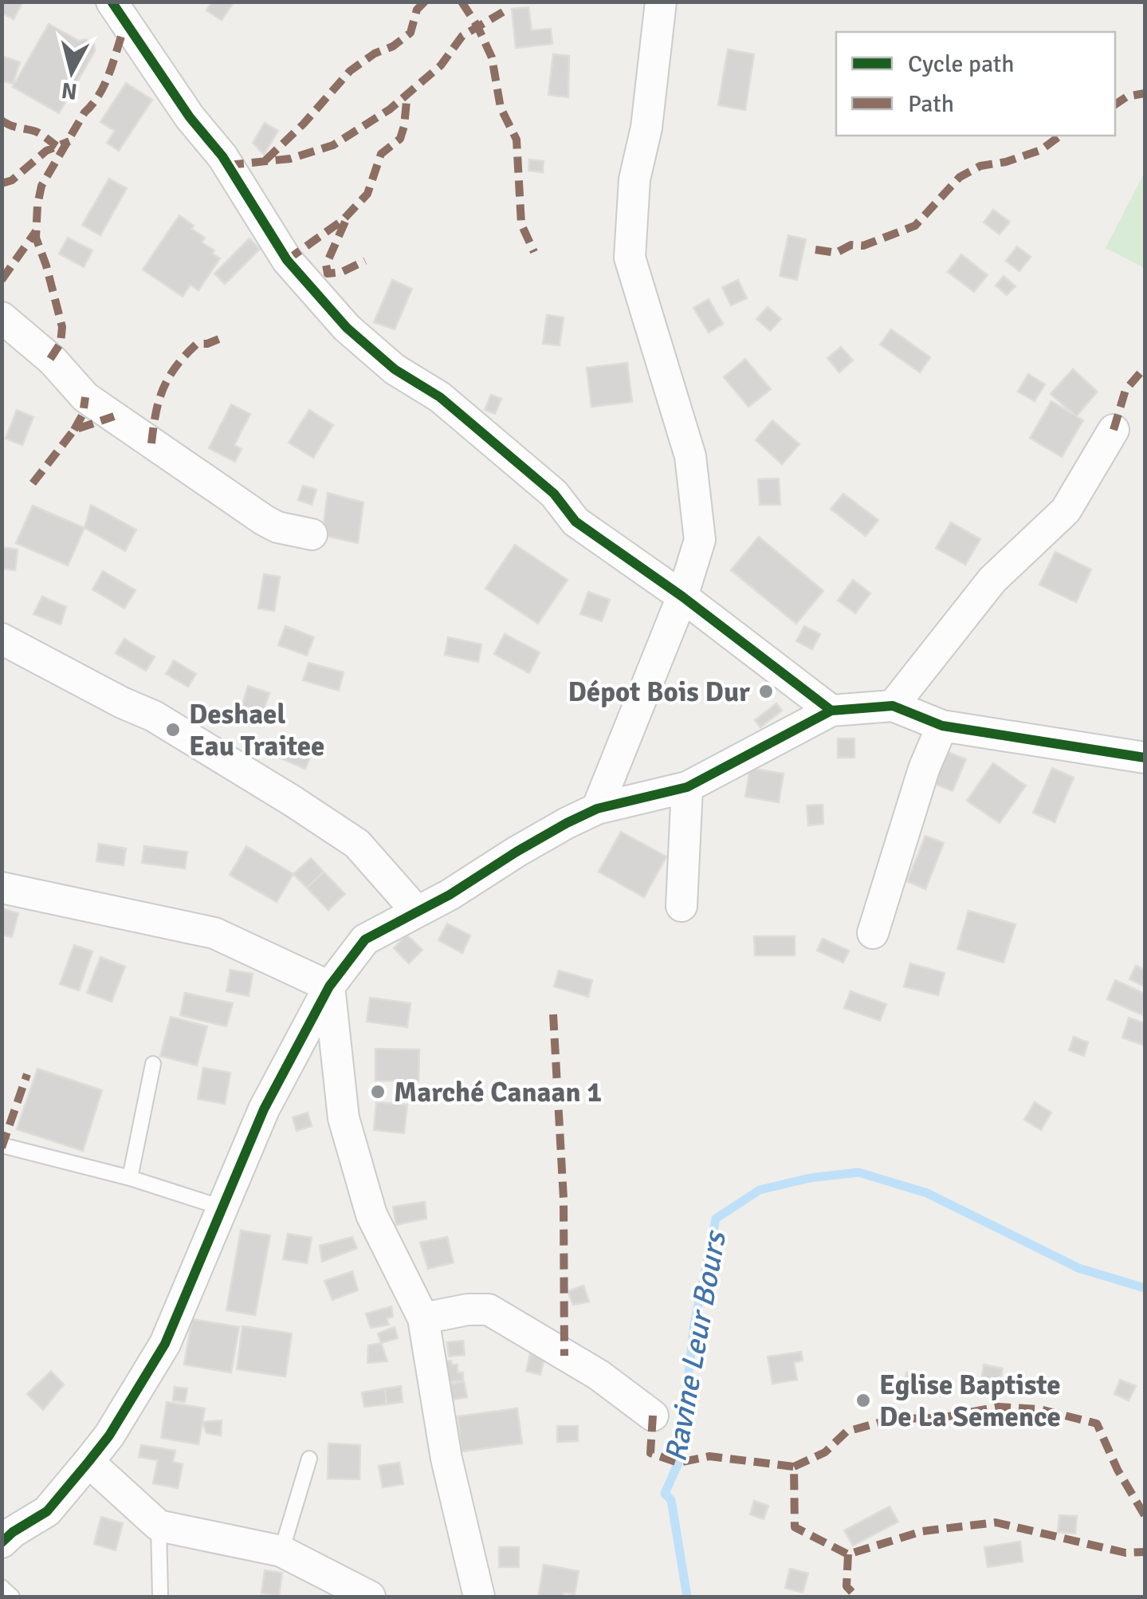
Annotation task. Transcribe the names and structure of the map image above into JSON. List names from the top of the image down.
{
  "water": ["Ravine Leur Bours"],
  "places": [
    "Dépot Bois Dur",
    "Deshael Eau Traitee",
    "Marché Canaan 1",
    "Eglise Baptiste De La Semence"
  ],
  "legend": ["Cycle path", "Path"],
  "north": "bottom"
}
